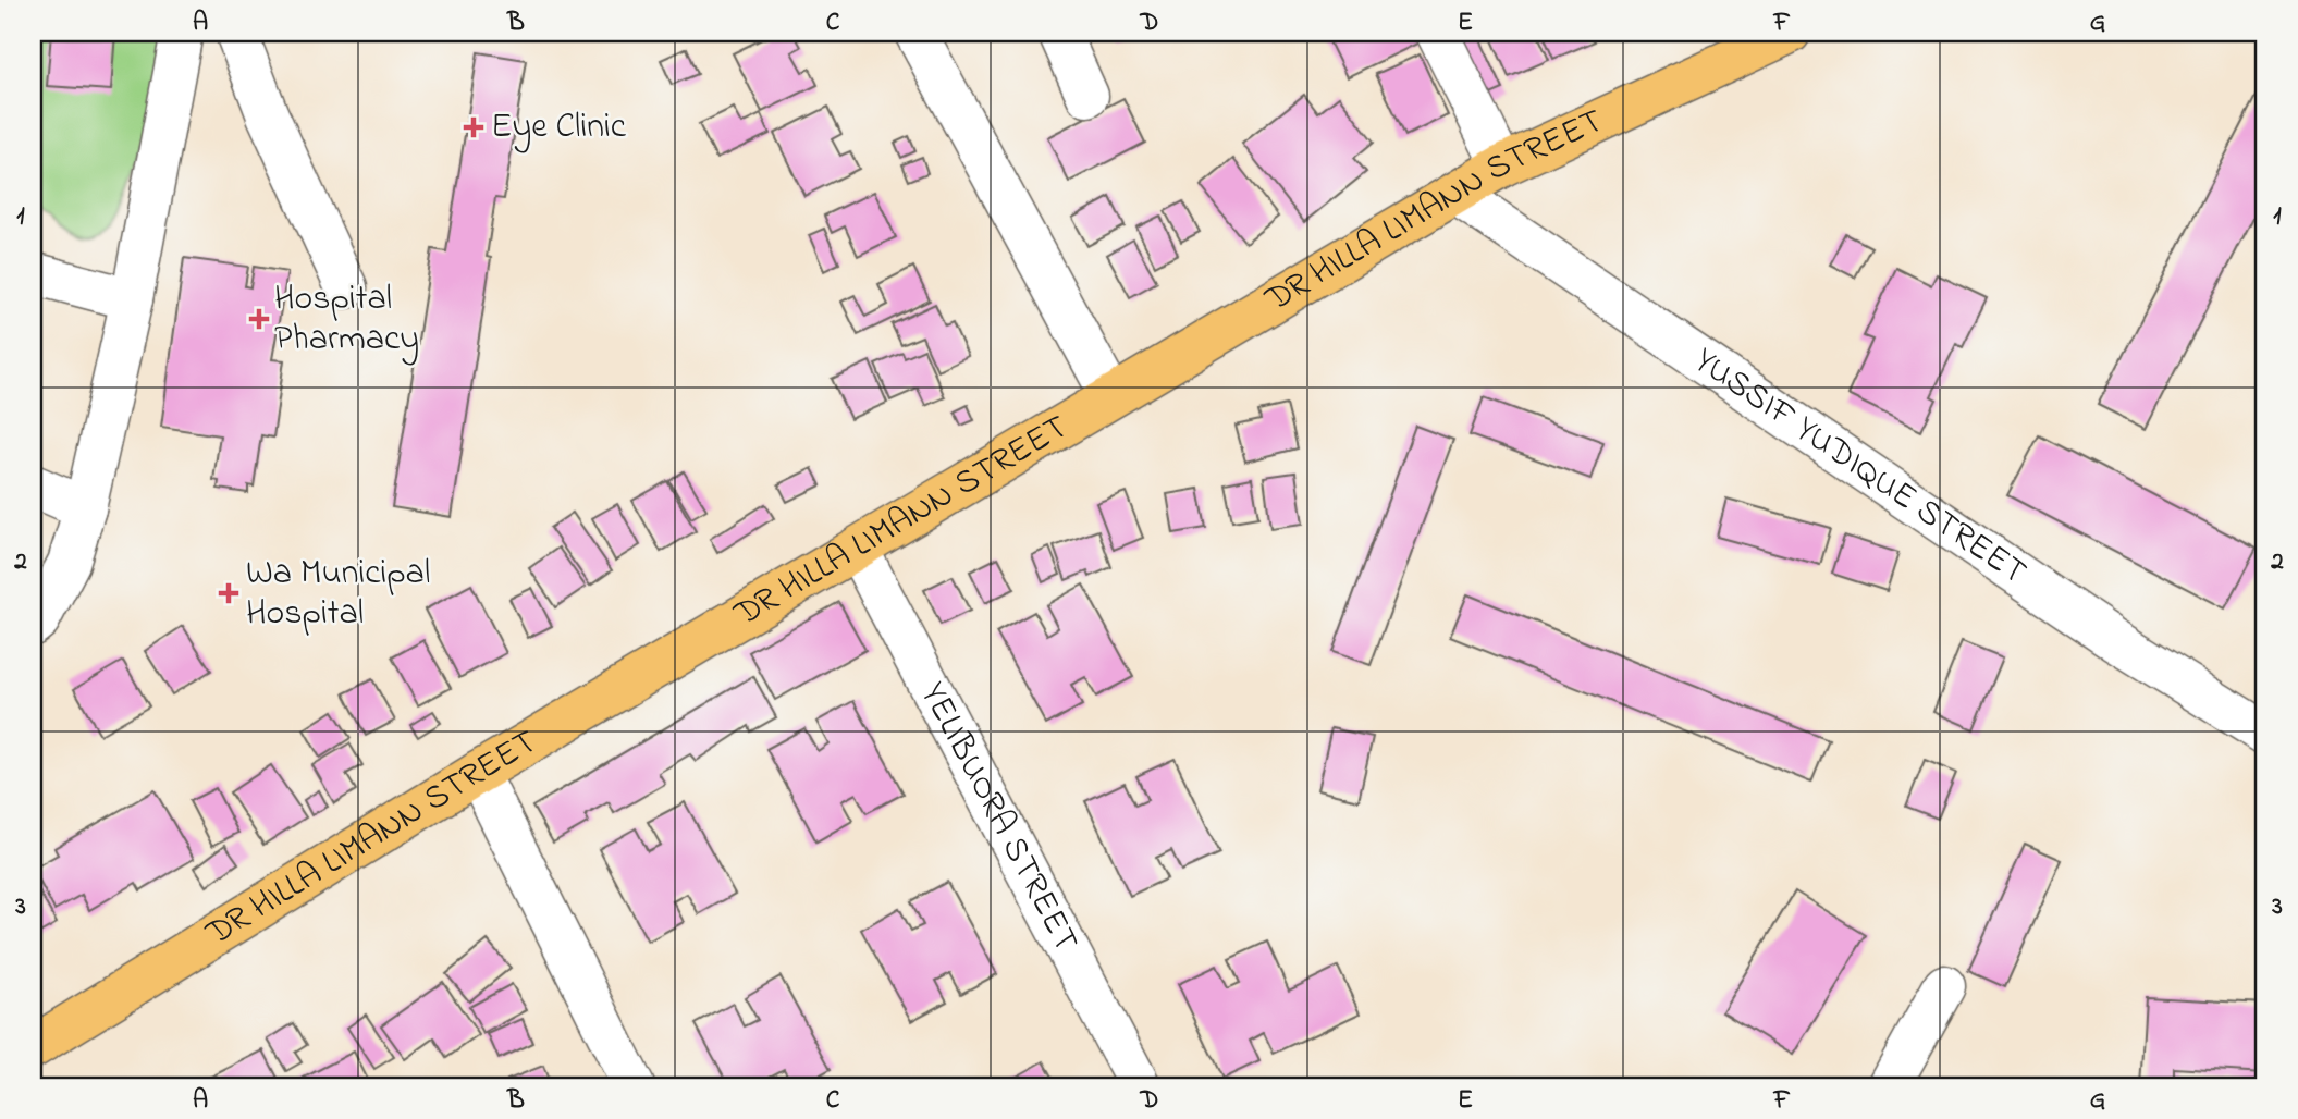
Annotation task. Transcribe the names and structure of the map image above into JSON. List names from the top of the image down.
{
  "streets": {
    "highway": ["DR HILLA LIMANN STREET"],
    "street": ["YUSSIF YUDIQUE STREET", "YELIBUORA STREET"]
  },
  "crossings": [
    ["DR HILLA LIMANN STREET", "YUSSIF YUDIQUE STREET"],
    ["DR HILLA LIMANN STREET", "YELIBUORA STREET"]
  ],
  "places": {
    "health": ["Eye Clinic", "Hospital Pharmacy", "Wa Municipal Hospital"]
  },
  "grid": {
    "columns": [
      "A",
      "B",
      "C",
      "D",
      "E",
      "F",
      "G"
    ],
    "rows": ["1", "2", "3"]
  }
}
